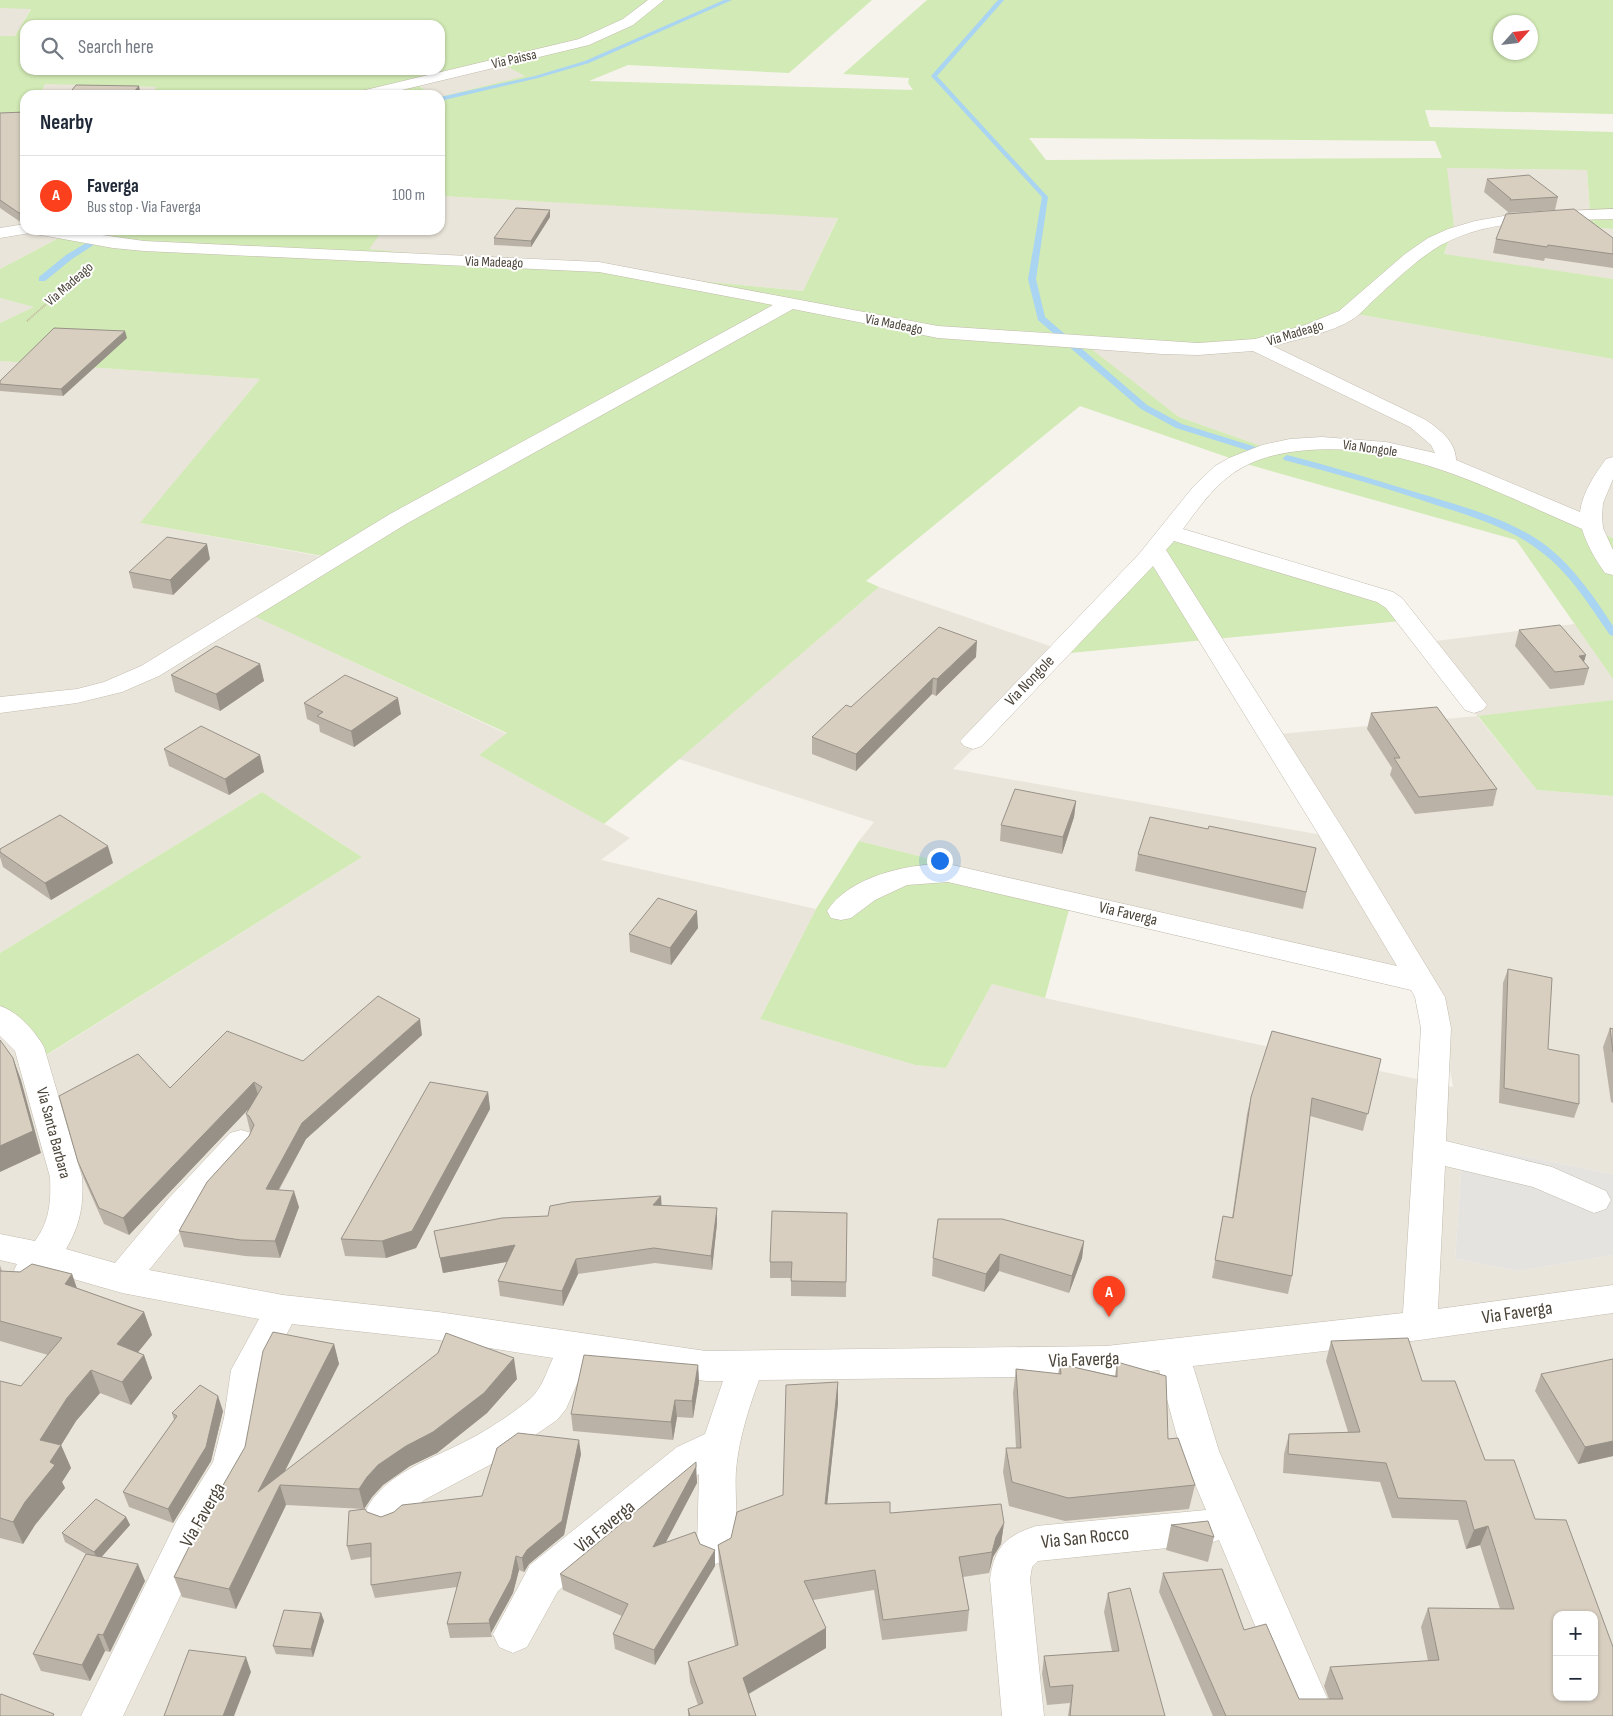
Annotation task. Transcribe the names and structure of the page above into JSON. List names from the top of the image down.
{
  "streets": {
    "street": [
      "Via Paissa",
      "Via Madeago",
      "Via Nongole",
      "Via Faverga",
      "Via Santa Barbara",
      "Via San Rocco"
    ]
  },
  "crossings": [
    ["Via Faverga", "Via Santa Barbara"]
  ],
  "north": "top right",
  "page": {
    "search": "Search here",
    "heading": "Nearby",
    "list": [
      {
        "mark": "A",
        "name": "Faverga",
        "note": "Bus stop · Via Faverga",
        "value": "100 m"
      }
    ],
    "pins": "A",
    "map_buttons": ["+", "−"]
  }
}
